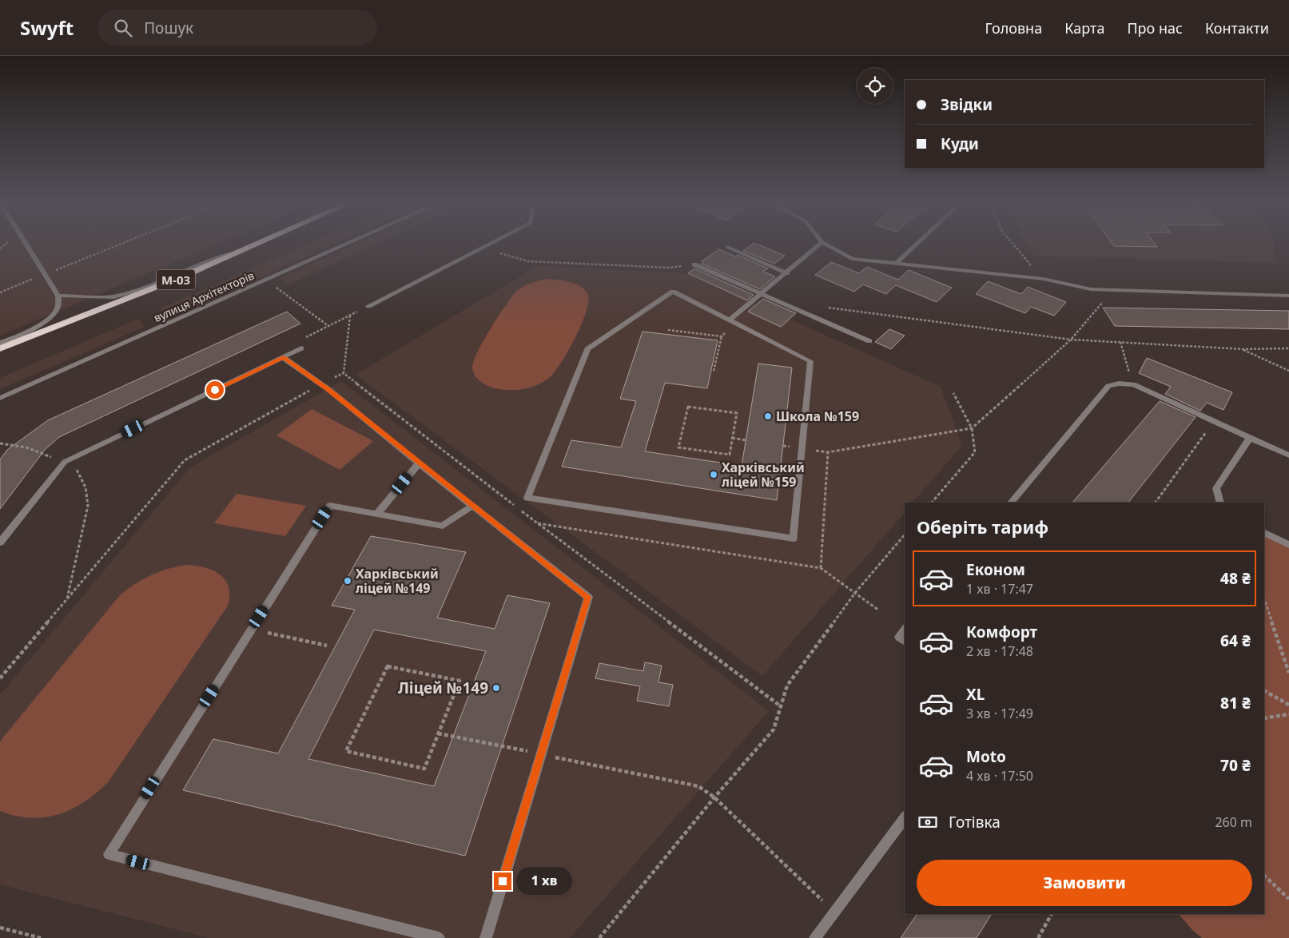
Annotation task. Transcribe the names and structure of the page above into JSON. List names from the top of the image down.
{
  "streets": {
    "highway": ["М-03"],
    "street": ["вулиця Архітекторів"]
  },
  "places": [
    "Школа №159",
    "Харківський ліцей №159",
    "Харківський ліцей №149",
    "Ліцей №149"
  ],
  "page": {
    "header": "Swyft",
    "search": "Пошук",
    "nav": [
      "Головна",
      "Карта",
      "Про нас",
      "Контакти"
    ],
    "banner": ["Звідки", "Куди"],
    "heading": "Оберіть тариф",
    "list": [
      {
        "name": "Економ",
        "note": "1 хв · 17:47",
        "value": "48 ₴"
      },
      {
        "name": "Комфорт",
        "note": "2 хв · 17:48",
        "value": "64 ₴"
      },
      {
        "name": "XL",
        "note": "3 хв · 17:49",
        "value": "81 ₴"
      },
      {
        "name": "Moto",
        "note": "4 хв · 17:50",
        "value": "70 ₴"
      }
    ],
    "pay": ["Готівка", "260 m"],
    "buttons": "Замовити",
    "bubble": "1 хв"
  }
}
